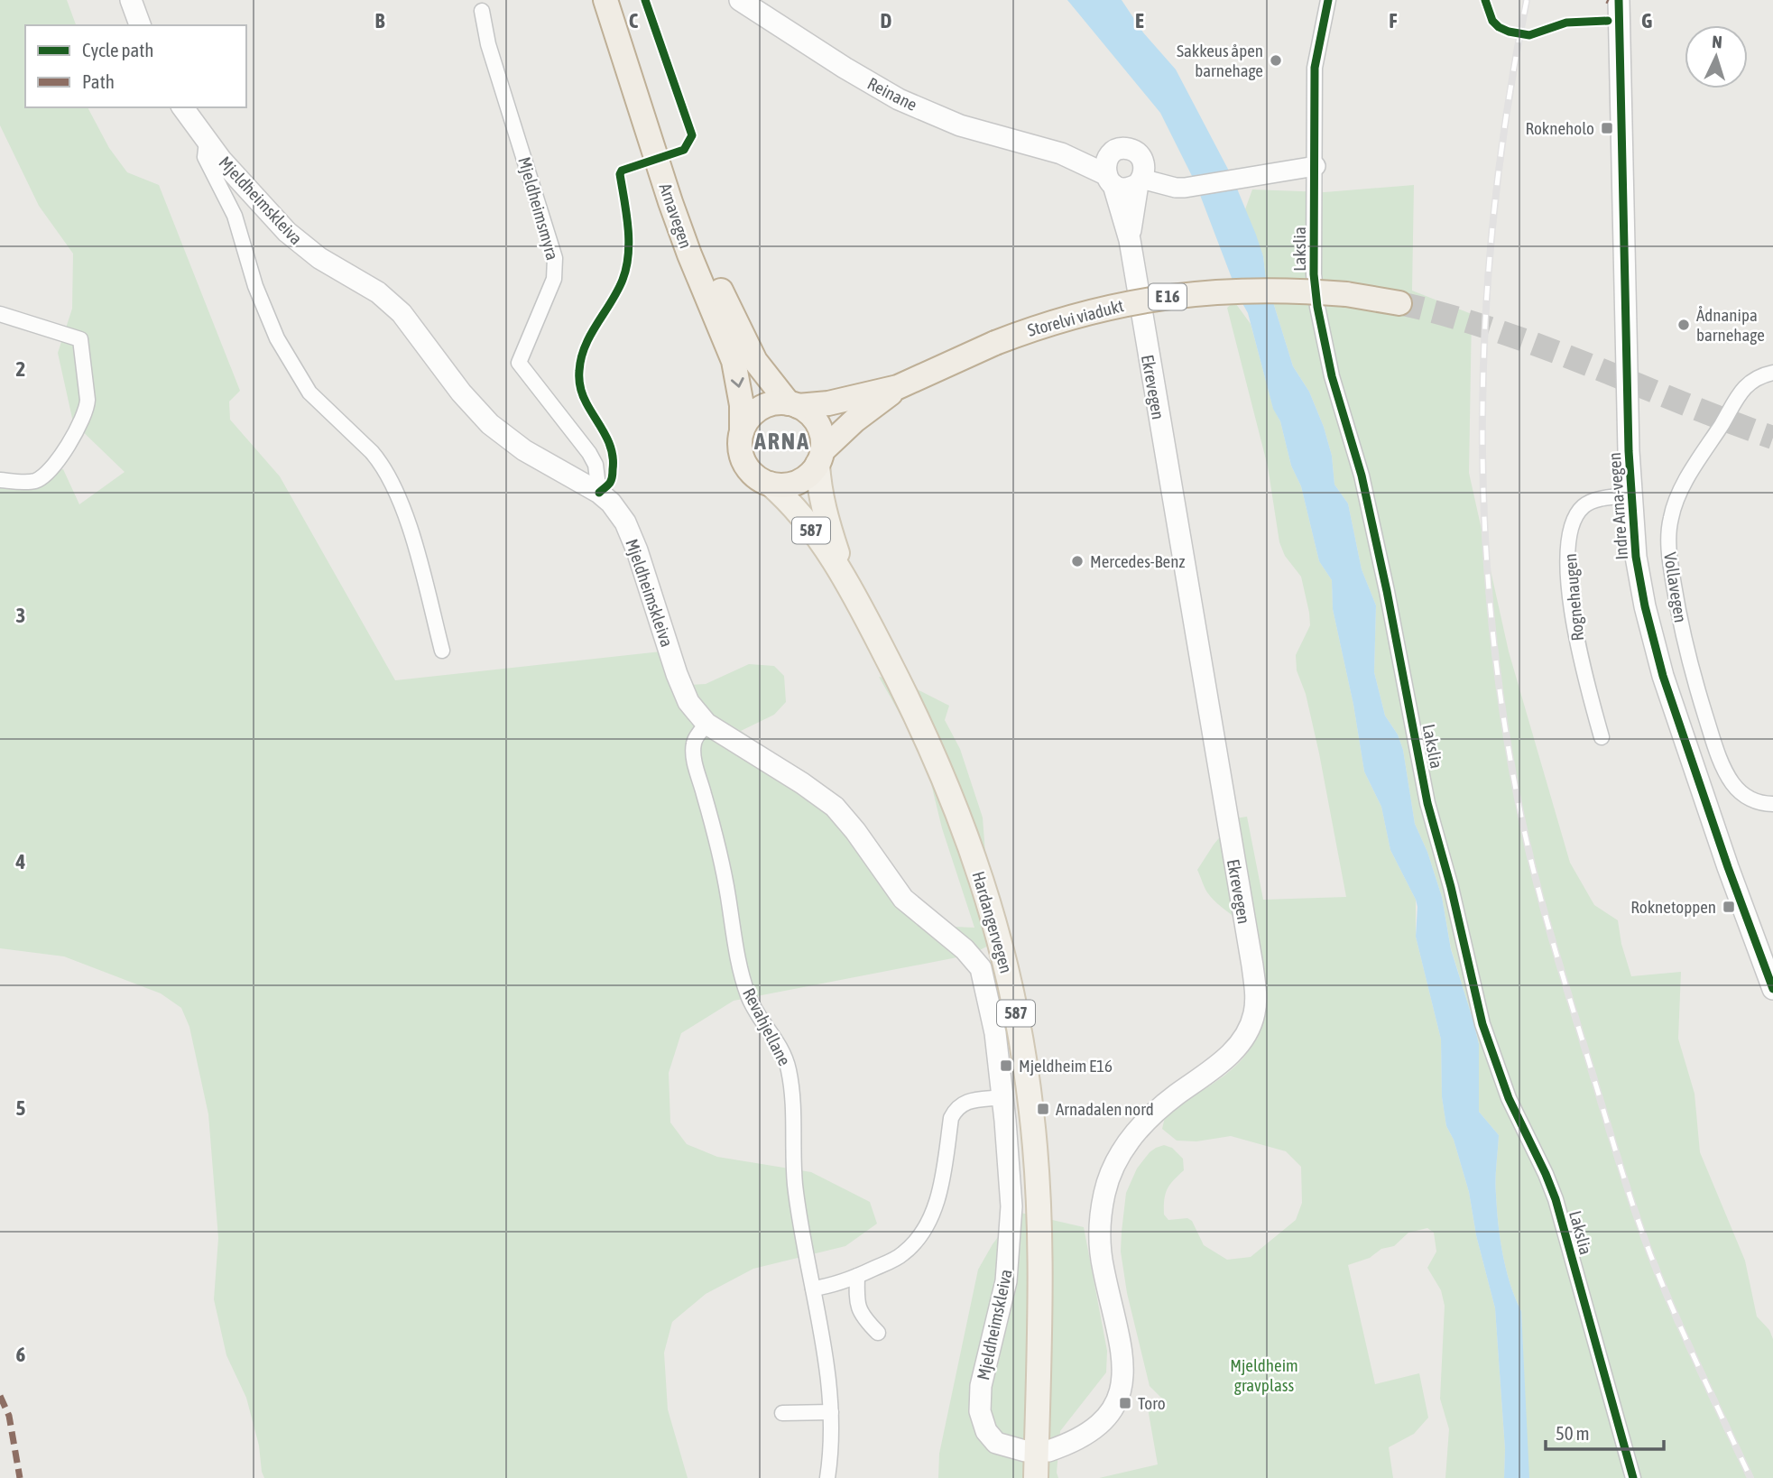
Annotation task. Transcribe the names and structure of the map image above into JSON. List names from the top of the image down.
{
  "streets": {
    "highway": ["Arnavegen", "E 16", "Storelvi viadukt"],
    "main road": [
      "Reinane",
      "Mjeldheimskleiva",
      "Ekrevegen",
      "Indre Arna-vegen",
      "587",
      "Hardangervegen"
    ],
    "street": [
      "Mjeldheimsmyra",
      "Lakslia",
      "Vollavegen",
      "Rognehaugen",
      "Revahjellane"
    ]
  },
  "crossings": [
    ["Reinane", "Ekrevegen"],
    ["Mjeldheimskleiva", "Mjeldheimsmyra"],
    ["Mjeldheimskleiva", "Revahjellane"],
    ["Arnavegen", "E 16"],
    ["Arnavegen", "Hardangervegen"],
    ["E 16", "Storelvi viadukt"],
    ["E 16", "Hardangervegen"],
    ["Indre Arna-vegen", "Rognehaugen"]
  ],
  "districts": ["ARNA"],
  "parks": ["Mjeldheim gravplass"],
  "places": {
    "other": ["Sakkeus åpen barnehage", "Ådnanipa barnehage", "Mercedes-Benz"],
    "transit": [
      "Rokneholo",
      "Roknetoppen",
      "Mjeldheim E16",
      "Arnadalen nord",
      "Toro"
    ]
  },
  "legend": ["Cycle path", "Path"],
  "scale_bar": "50 m",
  "north": "top",
  "grid": {
    "columns": [
      "B",
      "C",
      "D",
      "E",
      "F",
      "G"
    ],
    "rows": [
      "2",
      "3",
      "4",
      "5",
      "6"
    ]
  }
}
